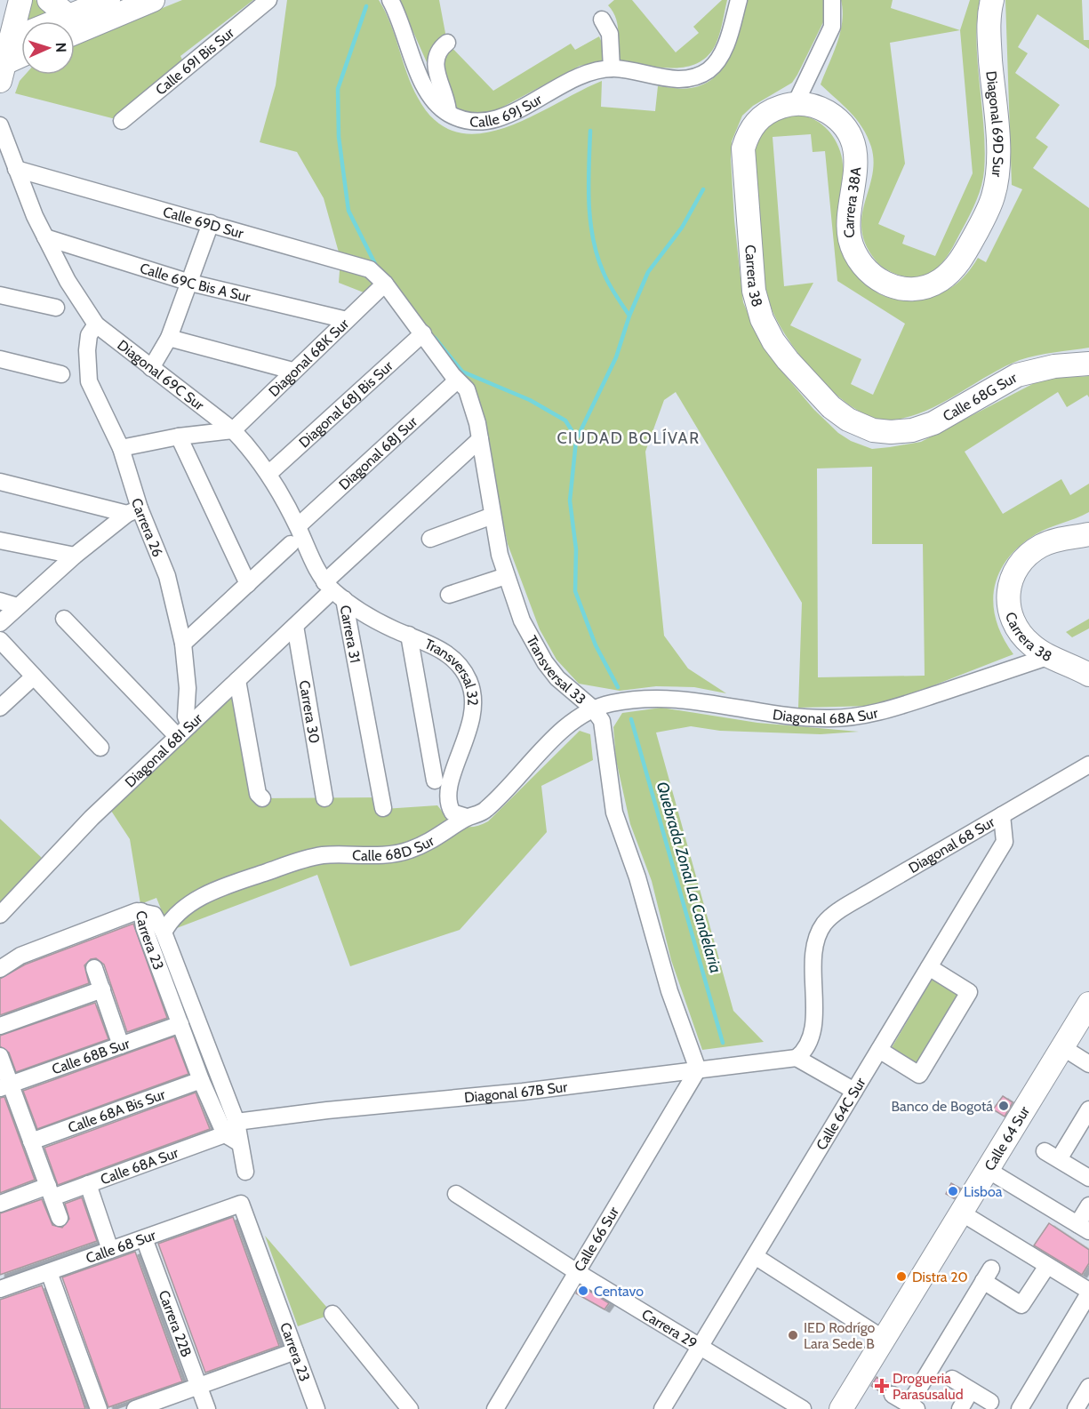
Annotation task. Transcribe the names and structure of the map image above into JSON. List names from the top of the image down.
{
  "streets": {
    "street": [
      "Calle 69I Bis Sur",
      "Calle 69J Sur",
      "Diagonal 69D Sur",
      "Carrera 38A",
      "Calle 69D Sur",
      "Carrera 38",
      "Calle 69C Bis A Sur",
      "Diagonal 68K Sur",
      "Diagonal 69C Sur",
      "Calle 68G Sur",
      "Diagonal 68J Bis Sur",
      "Diagonal 68J Sur",
      "Carrera 26",
      "Carrera 31",
      "Transversal 33",
      "Transversal 32",
      "Diagonal 68A Sur",
      "Carrera 30",
      "Diagonal 68I Sur",
      "Diagonal 68 Sur",
      "Calle 68D Sur",
      "Carrera 23",
      "Calle 68B Sur",
      "Diagonal 67B Sur",
      "Calle 68A Bis Sur",
      "Calle 64C Sur",
      "Calle 64 Sur",
      "Calle 68A Sur",
      "Calle 66 Sur",
      "Calle 68 Sur",
      "Carrera 22B",
      "Carrera 29"
    ]
  },
  "crossings": [
    ["Diagonal 69D Sur", "Carrera 38A"],
    ["Carrera 38A", "Carrera 38"],
    ["Calle 69D Sur", "Diagonal 68K Sur"],
    ["Calle 69D Sur", "Transversal 33"],
    ["Carrera 38", "Calle 68G Sur"],
    ["Carrera 38", "Diagonal 68A Sur"],
    ["Calle 69C Bis A Sur", "Diagonal 68K Sur"],
    ["Diagonal 68K Sur", "Diagonal 69C Sur"],
    ["Diagonal 68K Sur", "Carrera 31"],
    ["Diagonal 68K Sur", "Transversal 33"],
    ["Diagonal 69C Sur", "Carrera 26"],
    ["Diagonal 69C Sur", "Carrera 31"],
    ["Diagonal 68J Bis Sur", "Carrera 31"],
    ["Diagonal 68J Bis Sur", "Transversal 33"],
    ["Diagonal 68J Sur", "Carrera 31"],
    ["Diagonal 68J Sur", "Transversal 33"],
    ["Carrera 26", "Diagonal 68I Sur"],
    ["Carrera 31", "Transversal 32"],
    ["Carrera 31", "Diagonal 68I Sur"],
    ["Transversal 33", "Diagonal 68A Sur"],
    ["Transversal 33", "Diagonal 68I Sur"],
    ["Transversal 33", "Calle 68D Sur"],
    ["Transversal 33", "Diagonal 67B Sur"],
    ["Transversal 33", "Calle 66 Sur"],
    ["Transversal 32", "Diagonal 68I Sur"],
    ["Transversal 32", "Calle 68D Sur"],
    ["Diagonal 68A Sur", "Calle 68D Sur"],
    ["Carrera 30", "Diagonal 68I Sur"],
    ["Diagonal 68 Sur", "Diagonal 67B Sur"],
    ["Diagonal 68 Sur", "Calle 64C Sur"],
    ["Calle 68D Sur", "Carrera 23"],
    ["Carrera 23", "Calle 68B Sur"],
    ["Carrera 23", "Diagonal 67B Sur"],
    ["Carrera 23", "Calle 68A Bis Sur"],
    ["Carrera 23", "Calle 68A Sur"],
    ["Carrera 23", "Calle 68 Sur"],
    ["Diagonal 67B Sur", "Calle 66 Sur"],
    ["Calle 64C Sur", "Carrera 29"],
    ["Calle 66 Sur", "Carrera 29"],
    ["Calle 68 Sur", "Carrera 22B"]
  ],
  "districts": ["CIUDAD BOLÍVAR"],
  "water": ["Quebrada Zonal La Candelaria"],
  "places": {
    "other": [
      "Banco de Bogotá",
      "Lisboa",
      "Distra 20",
      "Centavo",
      "IED Rodrígo Lara Sede B"
    ],
    "health": ["Drogueria Parasusalud"]
  },
  "north": "right"
}
